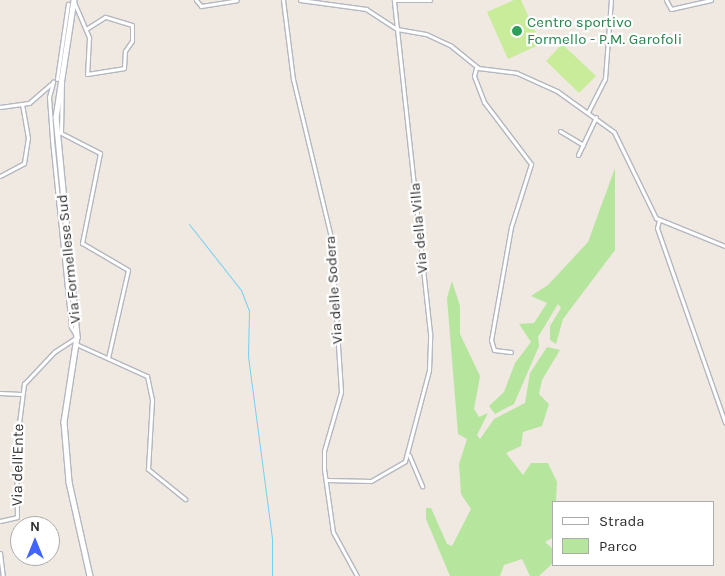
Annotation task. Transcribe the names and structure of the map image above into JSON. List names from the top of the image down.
{
  "streets": {
    "street": [
      "Via della Villa",
      "Via Formellese Sud",
      "Via delle Sodera",
      "Via dell'Ente"
    ]
  },
  "places": ["Centro sportivo Formello - P.M. Garofoli"],
  "legend": ["Strada", "Parco"],
  "north": "top"
}
